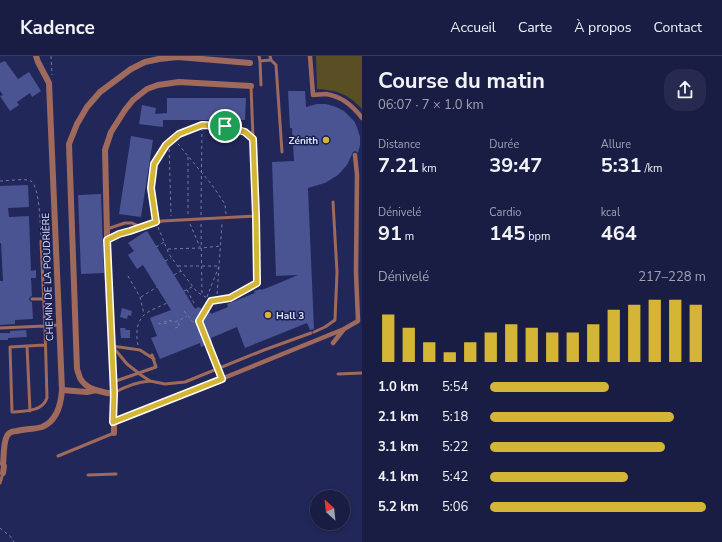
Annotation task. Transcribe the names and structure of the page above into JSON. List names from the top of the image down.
{
  "streets": {
    "street": ["CHEMIN DE LA POUDRIÈRE"]
  },
  "places": ["Zénith", "Hall 3"],
  "north": "top left",
  "page": {
    "header": "Kadence",
    "nav": [
      "Accueil",
      "Carte",
      "À propos",
      "Contact"
    ],
    "heading": ["Course du matin", "06:07 · 7 × 1.0 km"],
    "stats": [
      ["Distance", "7.21 km"],
      ["Durée", "39:47"],
      ["Allure", "5:31 /km"],
      ["Dénivelé", "91 m"],
      ["Cardio", "145 bpm"],
      ["kcal", "464"]
    ],
    "chart": ["Dénivelé", "217–228 m"],
    "list": [
      {
        "name": "1.0 km",
        "note": "5:54"
      },
      {
        "name": "2.1 km",
        "note": "5:18"
      },
      {
        "name": "3.1 km",
        "note": "5:22"
      },
      {
        "name": "4.1 km",
        "note": "5:42"
      },
      {
        "name": "5.2 km",
        "note": "5:06"
      }
    ]
  }
}
